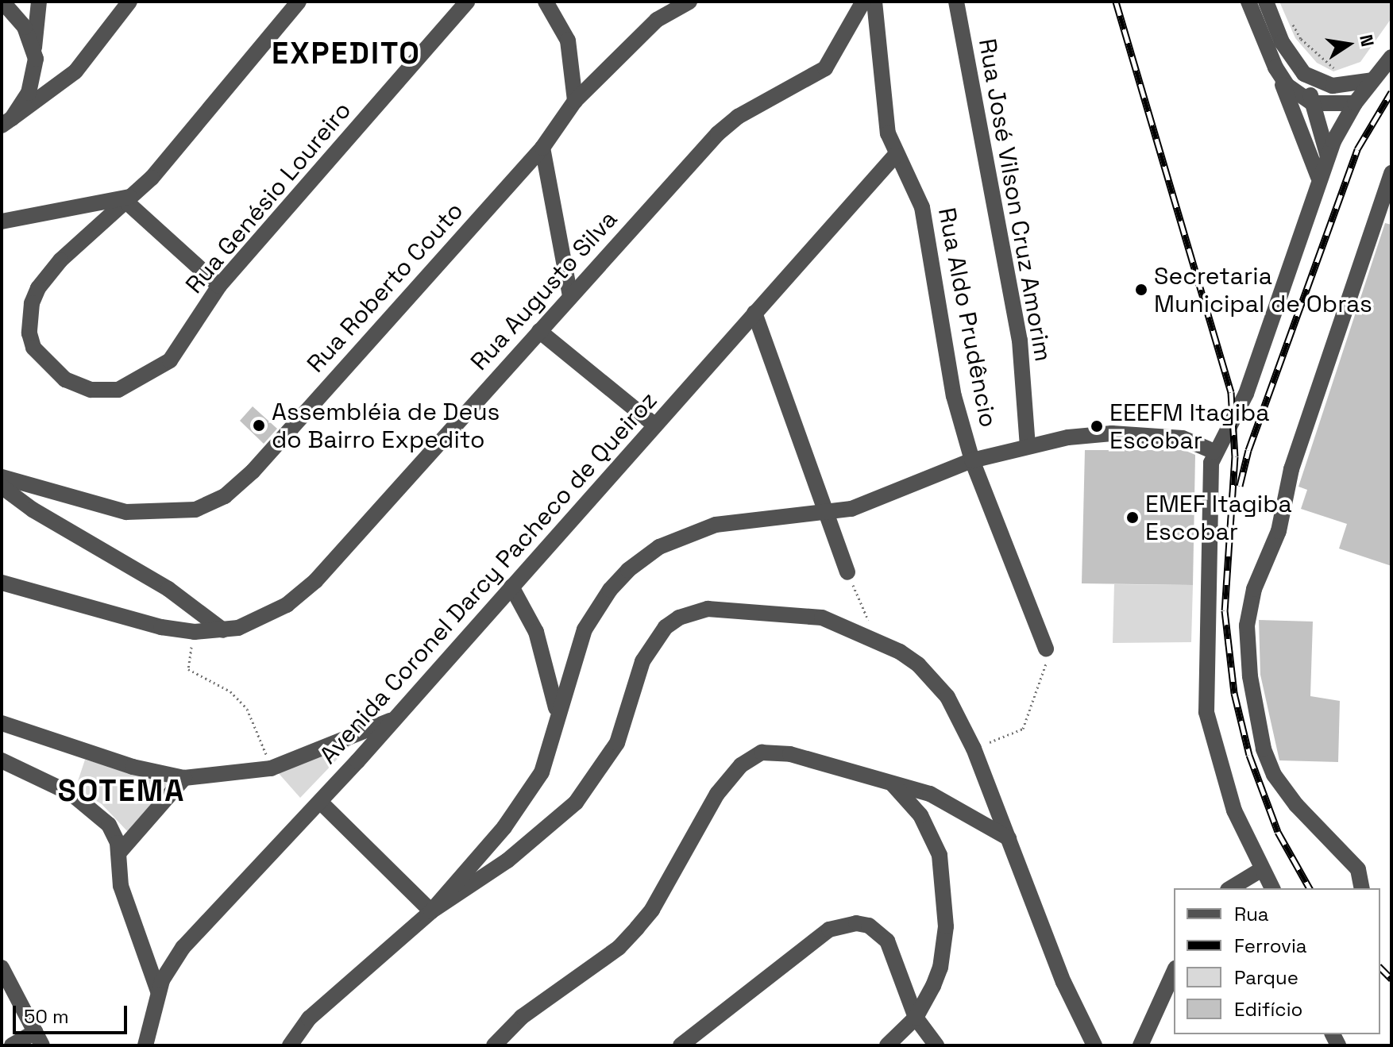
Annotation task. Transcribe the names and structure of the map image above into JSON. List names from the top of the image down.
{
  "streets": {
    "street": [
      "Rua Genésio Loureiro",
      "Rua José Vilson Cruz Amorim",
      "Rua Roberto Couto",
      "Rua Augusto Silva",
      "Rua Aldo Prudêncio",
      "Avenida Coronel Darcy Pacheco de Queiroz"
    ]
  },
  "crossings": [
    ["Rua Aldo Prudêncio", "Avenida Coronel Darcy Pacheco de Queiroz"]
  ],
  "districts": ["EXPEDITO", "SOTEMA"],
  "places": [
    "Secretaria Municipal de Obras",
    "Assembléia de Deus do Bairro Expedito",
    "EEEFM Itagiba Escobar",
    "EMEF Itagiba Escobar"
  ],
  "legend": [
    "Rua",
    "Ferrovia",
    "Parque",
    "Edifício"
  ],
  "scale_bar": "50 m",
  "north": "right"
}
